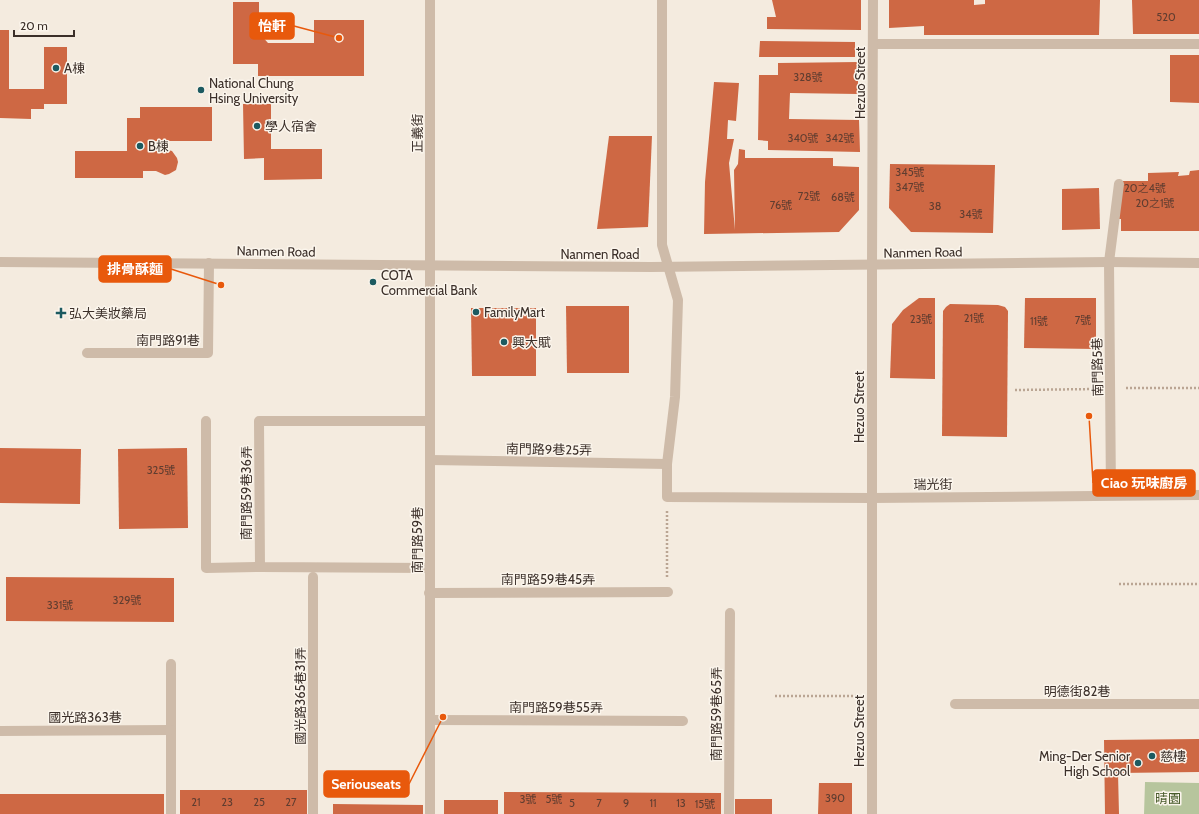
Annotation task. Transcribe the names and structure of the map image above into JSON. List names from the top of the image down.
{
  "streets": {
    "street": [
      "Hezuo Street",
      "正義街",
      "Nanmen Road",
      "南門路91巷",
      "南門路5巷",
      "南門路9巷25弄",
      "瑞光街",
      "南門路59巷36弄",
      "南門路59巷",
      "南門路59巷45弄",
      "明德街82巷",
      "國光路365巷31弄",
      "南門路59巷55弄",
      "南門路59巷65弄",
      "國光路363巷"
    ]
  },
  "crossings": [
    ["Hezuo Street", "Nanmen Road"],
    ["Hezuo Street", "瑞光街"],
    ["正義街", "Nanmen Road"],
    ["正義街", "南門路59巷"],
    ["Nanmen Road", "南門路91巷"],
    ["Nanmen Road", "南門路5巷"],
    ["Nanmen Road", "南門路59巷"],
    ["南門路5巷", "瑞光街"],
    ["南門路9巷25弄", "南門路59巷"],
    ["南門路59巷36弄", "南門路59巷"],
    ["南門路59巷", "南門路59巷45弄"],
    ["南門路59巷", "南門路59巷55弄"]
  ],
  "parks": ["晴園"],
  "places": {
    "other": [
      "怡軒",
      "A棟",
      "National Chung Hsing University",
      "學人宿舍",
      "B棟",
      "COTA Commercial Bank",
      "排骨酥麵",
      "FamilyMart",
      "興大賦",
      "Ciao 玩味廚房",
      "Seriouseats",
      "慈樓",
      "Ming-Der Senior High School"
    ],
    "health": ["弘大美妝藥局"]
  },
  "house_numbers": [
    "520",
    "328號",
    "340號",
    "342號",
    "345號",
    "347號",
    "20之4號",
    "72號",
    "68號",
    "20之1號",
    "76號",
    "38",
    "34號",
    "21號",
    "23號",
    "7號",
    "11號",
    "325號",
    "329號",
    "331號",
    "390",
    "3號",
    "5號",
    "21",
    "23",
    "25",
    "27",
    "5",
    "7",
    "9",
    "11",
    "13",
    "15號"
  ],
  "scale_bar": "20 m"
}
